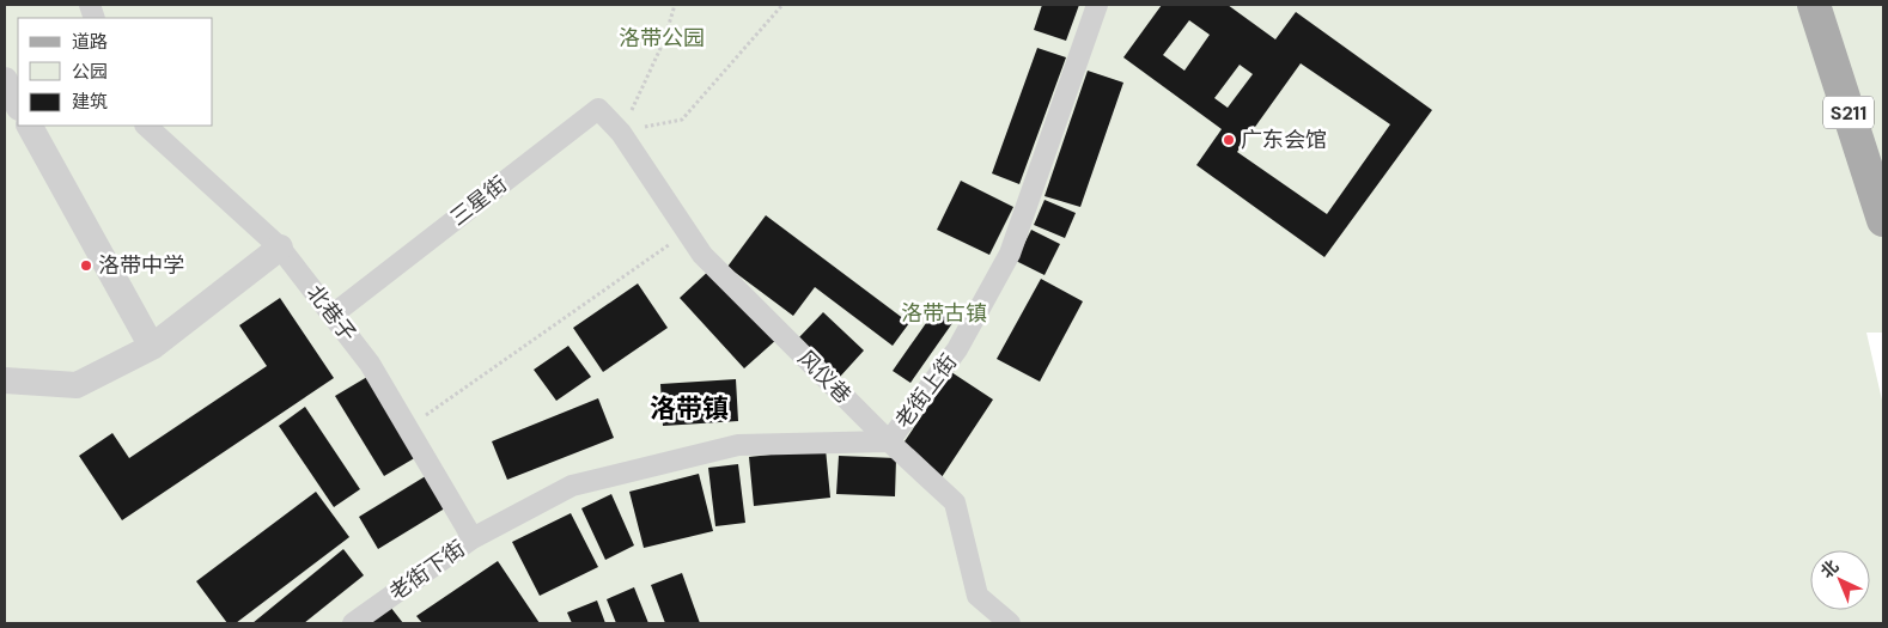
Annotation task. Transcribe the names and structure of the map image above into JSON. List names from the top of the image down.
{
  "streets": {
    "main road": ["S211"],
    "street": [
      "三星街",
      "北巷子",
      "风仪巷",
      "老街上街",
      "老街下街"
    ]
  },
  "crossings": [
    ["三星街", "北巷子"],
    ["三星街", "风仪巷"],
    ["北巷子", "老街上街"],
    ["北巷子", "老街下街"],
    ["风仪巷", "老街上街"],
    ["老街上街", "老街下街"]
  ],
  "districts": ["洛带镇"],
  "parks": ["洛带公园", "洛带古镇"],
  "places": ["广东会馆", "洛带中学"],
  "legend": ["道路", "公园", "建筑"],
  "north": "top left"
}
